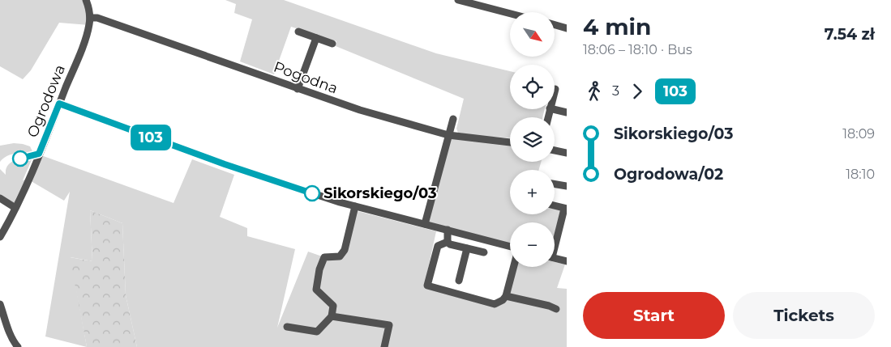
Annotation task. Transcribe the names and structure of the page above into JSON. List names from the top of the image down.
{
  "streets": {
    "street": ["Pogodna", "Ogrodowa"]
  },
  "crossings": [
    ["Pogodna", "Ogrodowa"]
  ],
  "places": ["Sikorskiego/03"],
  "lines": ["bus line 103"],
  "north": "bottom right",
  "page": {
    "on_map": "103",
    "heading": ["4 min", "18:06 – 18:10 · Bus", "7.54 zł"],
    "map_buttons": ["+", "−"],
    "legs": ["3", "103"],
    "list": [
      {
        "name": "Sikorskiego/03",
        "value": "18:09"
      },
      {
        "name": "Ogrodowa/02",
        "value": "18:10"
      }
    ],
    "buttons": ["Start", "Tickets"]
  }
}
